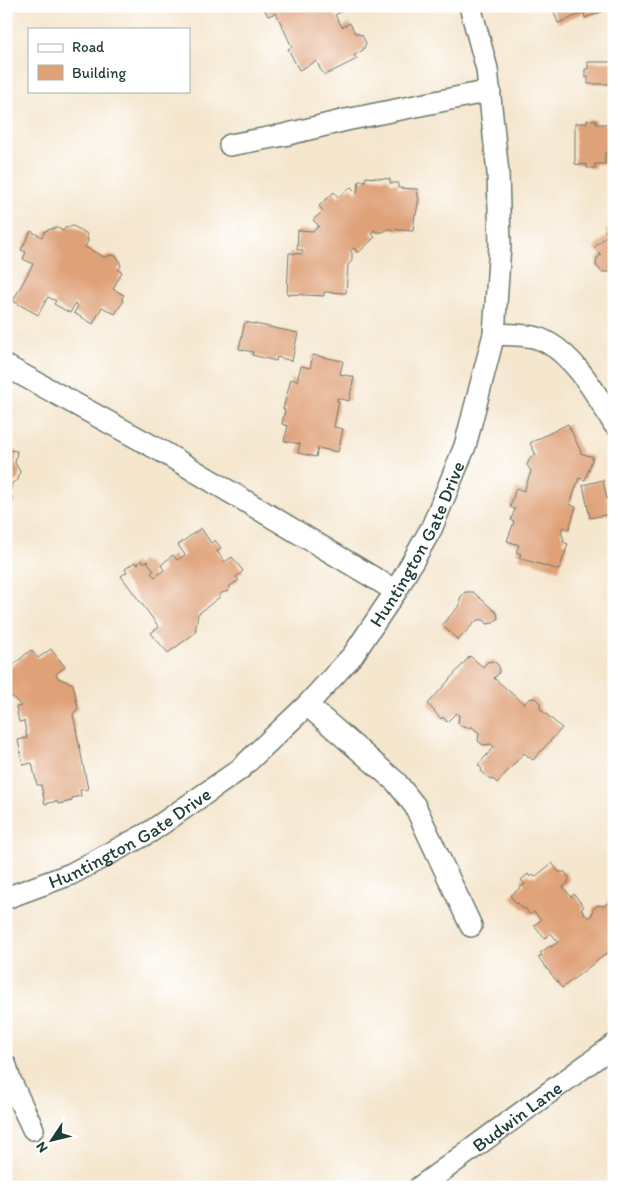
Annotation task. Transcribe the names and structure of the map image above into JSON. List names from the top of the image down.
{
  "streets": {
    "street": ["Huntington Gate Drive", "Budwin Lane"]
  },
  "legend": ["Road", "Building"],
  "north": "bottom left"
}
